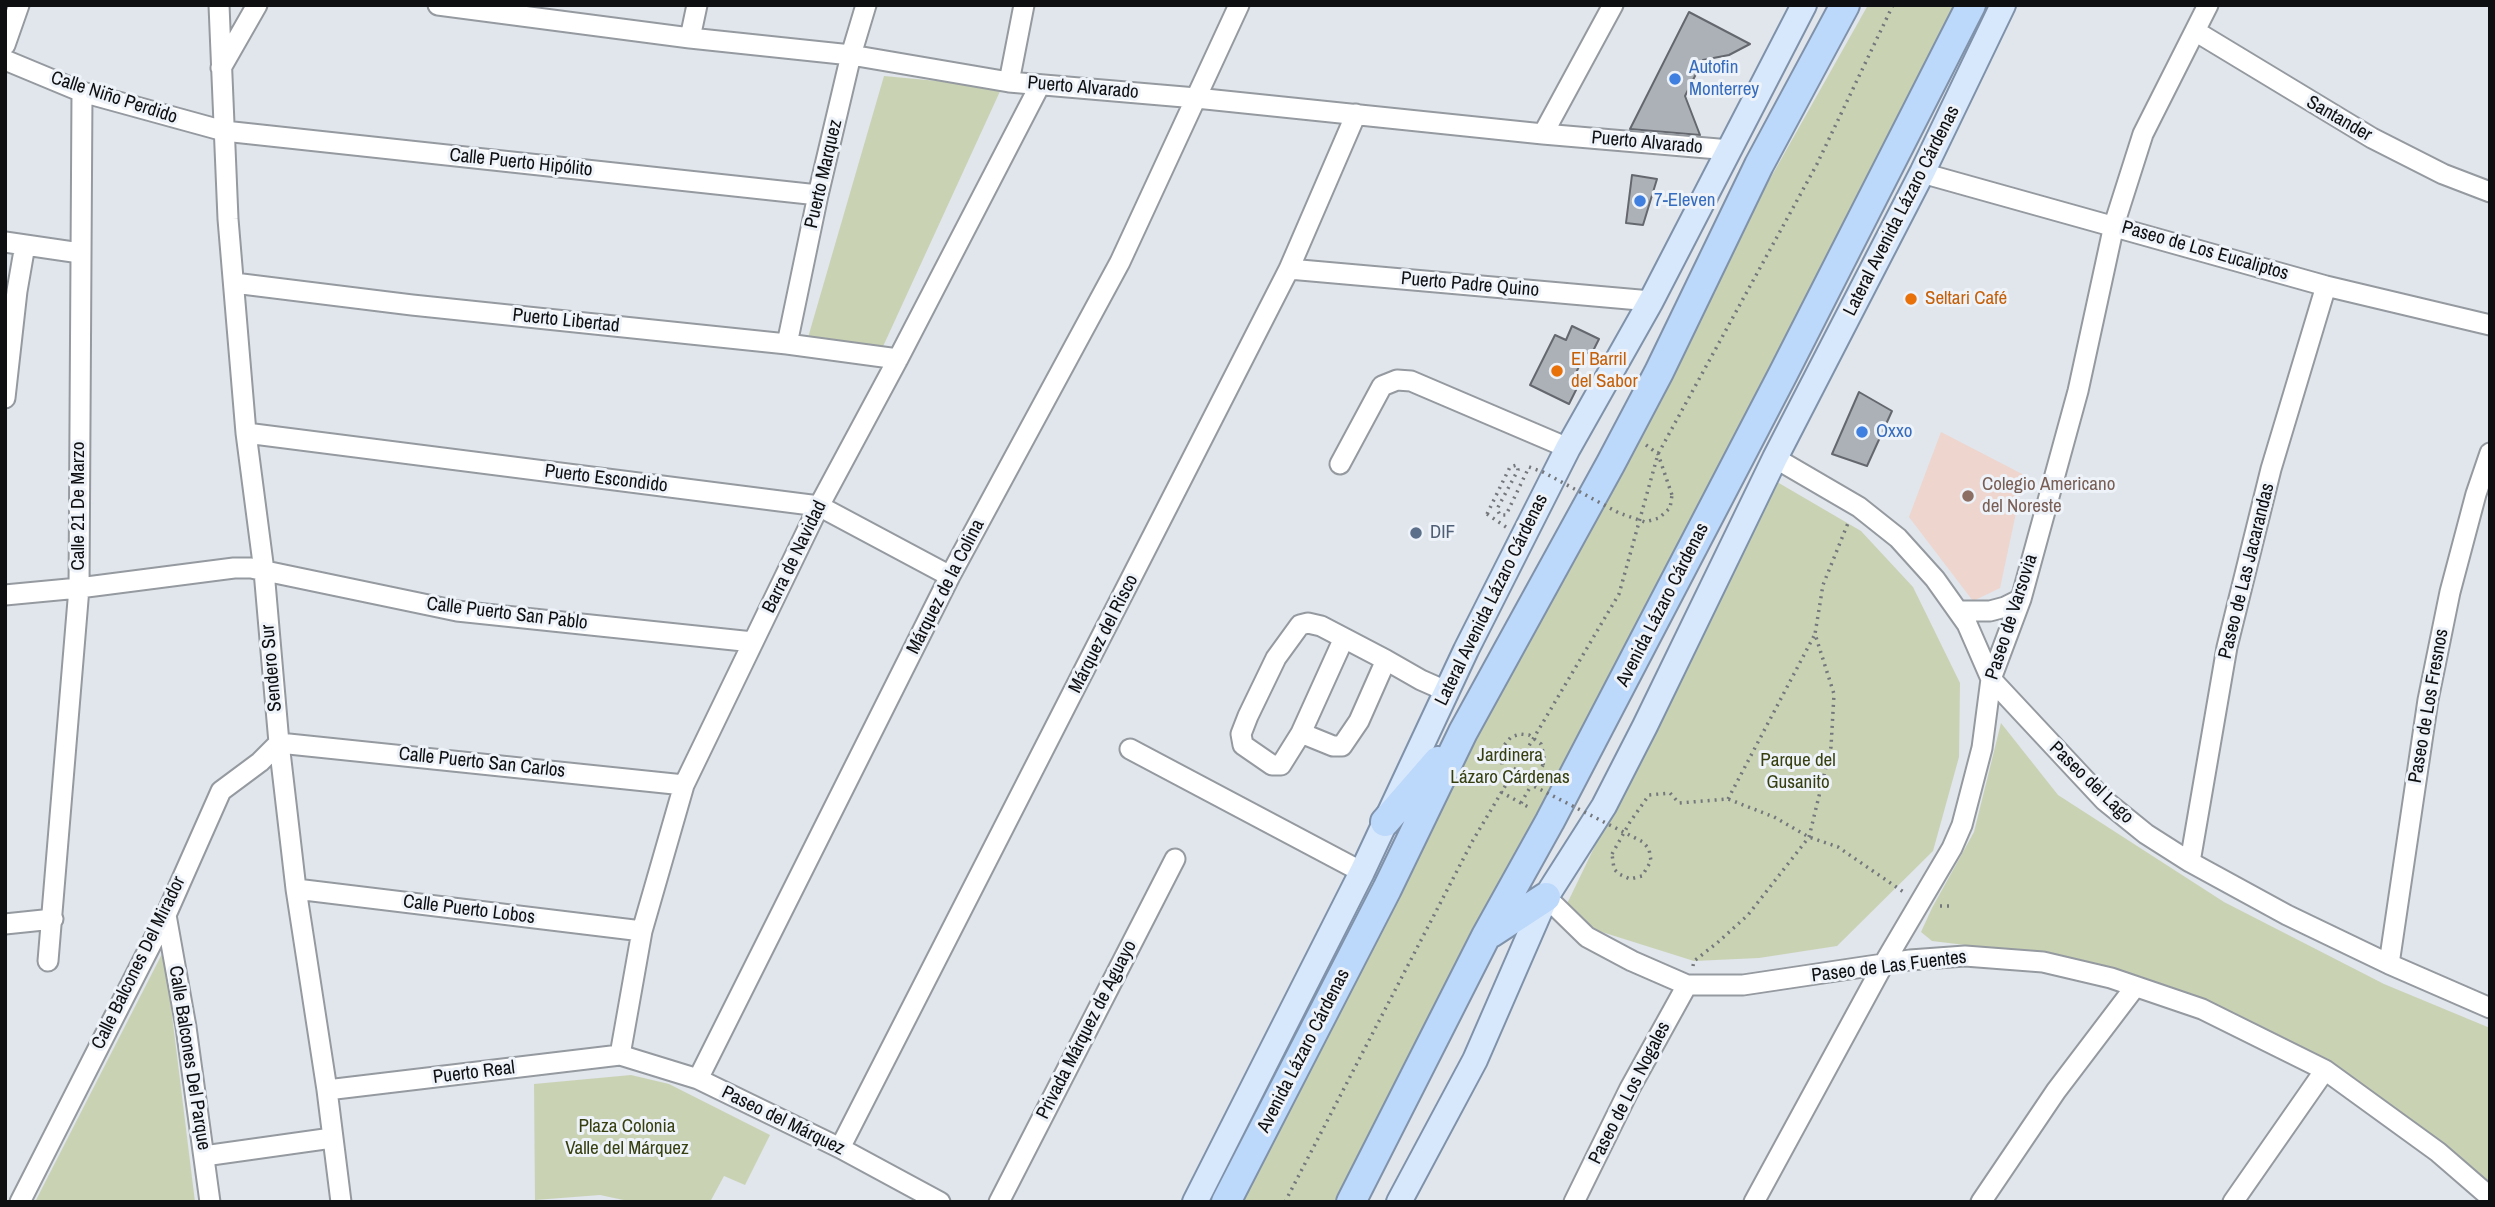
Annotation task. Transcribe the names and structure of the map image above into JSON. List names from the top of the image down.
{
  "streets": {
    "highway": ["Avenida Lázaro Cárdenas"],
    "main road": ["Lateral Avenida Lázaro Cárdenas"],
    "street": [
      "Puerto Alvarado",
      "Calle Niño Perdido",
      "Santander",
      "Calle Puerto Hipólito",
      "Puerto Marquez",
      "Paseo de Los Eucaliptos",
      "Puerto Padre Quino",
      "Puerto Libertad",
      "Puerto Escondido",
      "Calle 21 De Marzo",
      "Barra de Navidad",
      "Paseo de Las Jacarandas",
      "Márquez de la Colina",
      "Calle Puerto San Pablo",
      "Paseo de Varsovia",
      "Márquez del Risco",
      "Sendero Sur",
      "Paseo de Los Fresnos",
      "Calle Puerto San Carlos",
      "Paseo del Lago",
      "Calle Puerto Lobos",
      "Calle Balcones Del Mirador",
      "Paseo de Las Fuentes",
      "Privada Márquez de Aguayo",
      "Calle Balcones Del Parque",
      "Puerto Real",
      "Paseo de Los Nogales",
      "Paseo del Márquez"
    ]
  },
  "crossings": [
    ["Puerto Alvarado", "Puerto Marquez"],
    ["Puerto Alvarado", "Lateral Avenida Lázaro Cárdenas"],
    ["Puerto Alvarado", "Barra de Navidad"],
    ["Puerto Alvarado", "Márquez de la Colina"],
    ["Puerto Alvarado", "Márquez del Risco"],
    ["Calle Niño Perdido", "Calle Puerto Hipólito"],
    ["Calle Niño Perdido", "Calle 21 De Marzo"],
    ["Calle Niño Perdido", "Sendero Sur"],
    ["Santander", "Paseo de Varsovia"],
    ["Calle Puerto Hipólito", "Puerto Marquez"],
    ["Calle Puerto Hipólito", "Sendero Sur"],
    ["Puerto Marquez", "Puerto Libertad"],
    ["Lateral Avenida Lázaro Cárdenas", "Paseo de Los Eucaliptos"],
    ["Lateral Avenida Lázaro Cárdenas", "Puerto Padre Quino"],
    ["Lateral Avenida Lázaro Cárdenas", "Paseo del Lago"],
    ["Lateral Avenida Lázaro Cárdenas", "Paseo de Las Fuentes"],
    ["Paseo de Los Eucaliptos", "Paseo de Las Jacarandas"],
    ["Paseo de Los Eucaliptos", "Paseo de Varsovia"],
    ["Puerto Padre Quino", "Márquez del Risco"],
    ["Puerto Libertad", "Barra de Navidad"],
    ["Puerto Libertad", "Sendero Sur"],
    ["Puerto Escondido", "Barra de Navidad"],
    ["Puerto Escondido", "Márquez de la Colina"],
    ["Puerto Escondido", "Sendero Sur"],
    ["Calle 21 De Marzo", "Calle Puerto San Pablo"],
    ["Barra de Navidad", "Calle Puerto San Pablo"],
    ["Barra de Navidad", "Calle Puerto San Carlos"],
    ["Barra de Navidad", "Calle Puerto Lobos"],
    ["Barra de Navidad", "Puerto Real"],
    ["Barra de Navidad", "Paseo del Márquez"],
    ["Paseo de Las Jacarandas", "Paseo del Lago"],
    ["Márquez de la Colina", "Paseo del Márquez"],
    ["Calle Puerto San Pablo", "Sendero Sur"],
    ["Paseo de Varsovia", "Paseo del Lago"],
    ["Paseo de Varsovia", "Paseo de Las Fuentes"],
    ["Márquez del Risco", "Paseo del Márquez"],
    ["Sendero Sur", "Calle Puerto San Carlos"],
    ["Sendero Sur", "Calle Puerto Lobos"],
    ["Sendero Sur", "Calle Balcones Del Mirador"],
    ["Sendero Sur", "Puerto Real"],
    ["Paseo de Los Fresnos", "Paseo del Lago"],
    ["Calle Puerto San Carlos", "Calle Balcones Del Mirador"],
    ["Calle Balcones Del Mirador", "Calle Balcones Del Parque"],
    ["Paseo de Las Fuentes", "Paseo de Los Nogales"],
    ["Puerto Real", "Paseo del Márquez"]
  ],
  "parks": ["Jardinera Lázaro Cárdenas", "Parque del Gusanito", "Plaza Colonia Valle del Márquez"],
  "places": [
    "Autofin Monterrey",
    "7-Eleven",
    "Seltari Café",
    "El Barril del Sabor",
    "Oxxo",
    "Colegio Americano del Noreste",
    "DIF"
  ]
}
